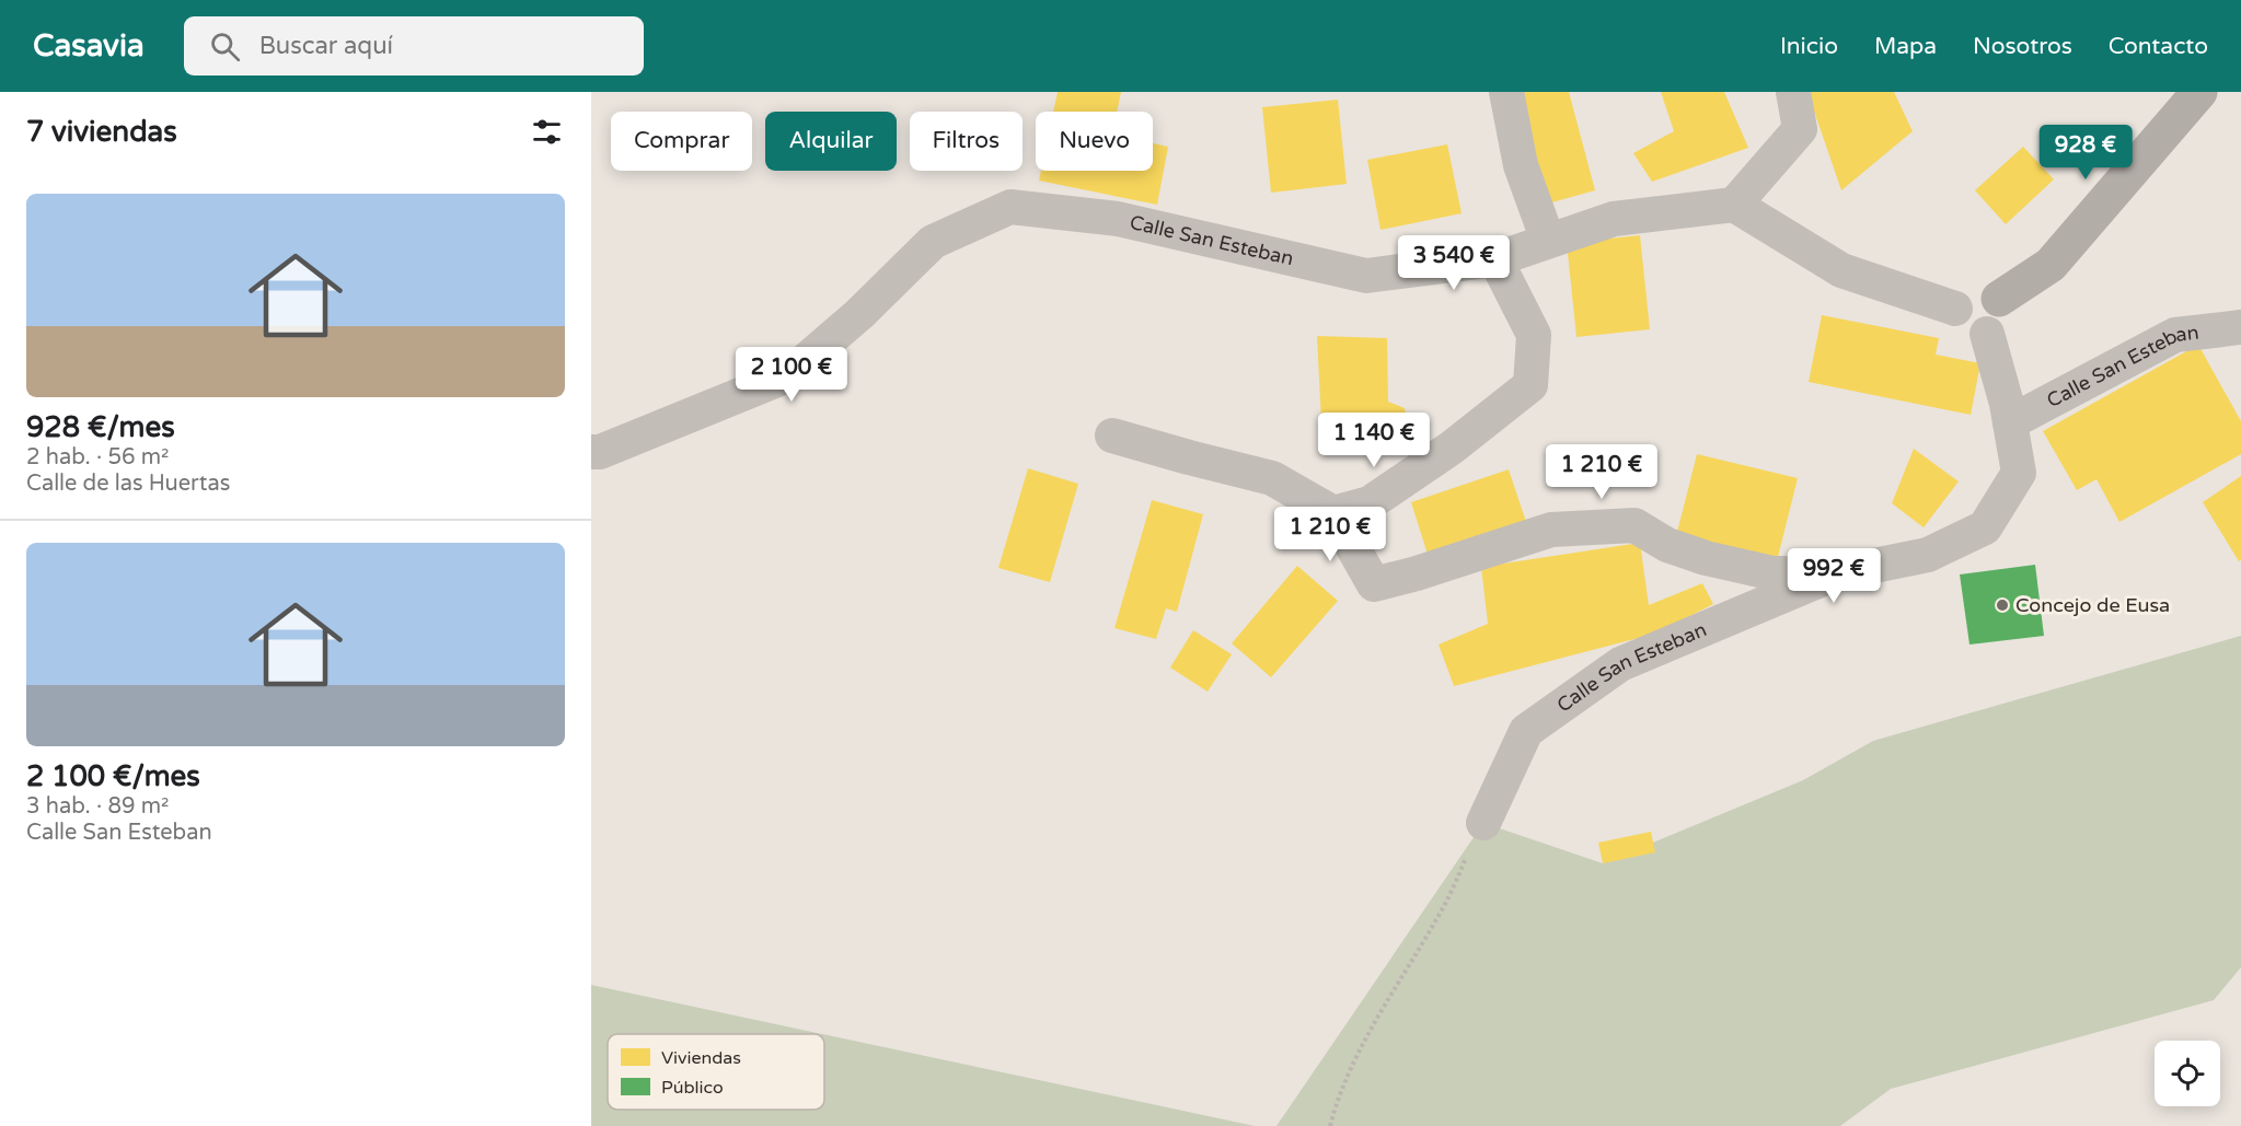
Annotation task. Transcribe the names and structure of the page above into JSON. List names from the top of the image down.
{
  "streets": {
    "street": ["Calle San Esteban"]
  },
  "places": ["Concejo de Eusa"],
  "legend": ["Viviendas", "Público"],
  "page": {
    "header": "Casavia",
    "search": "Buscar aquí",
    "nav": [
      "Inicio",
      "Mapa",
      "Nosotros",
      "Contacto"
    ],
    "heading": "7 viviendas",
    "chip": [
      "Comprar",
      "Alquilar",
      "Filtros",
      "Nuevo"
    ],
    "price": [
      "928 €",
      "3 540 €",
      "2 100 €",
      "1 140 €",
      "1 210 €",
      "1 210 €",
      "992 €"
    ],
    "list": [
      {
        "name": "928 €/mes",
        "note": "2 hab. · 56 m² · Calle de las Huertas"
      },
      {
        "name": "2 100 €/mes",
        "note": "3 hab. · 89 m² · Calle San Esteban"
      }
    ]
  }
}
